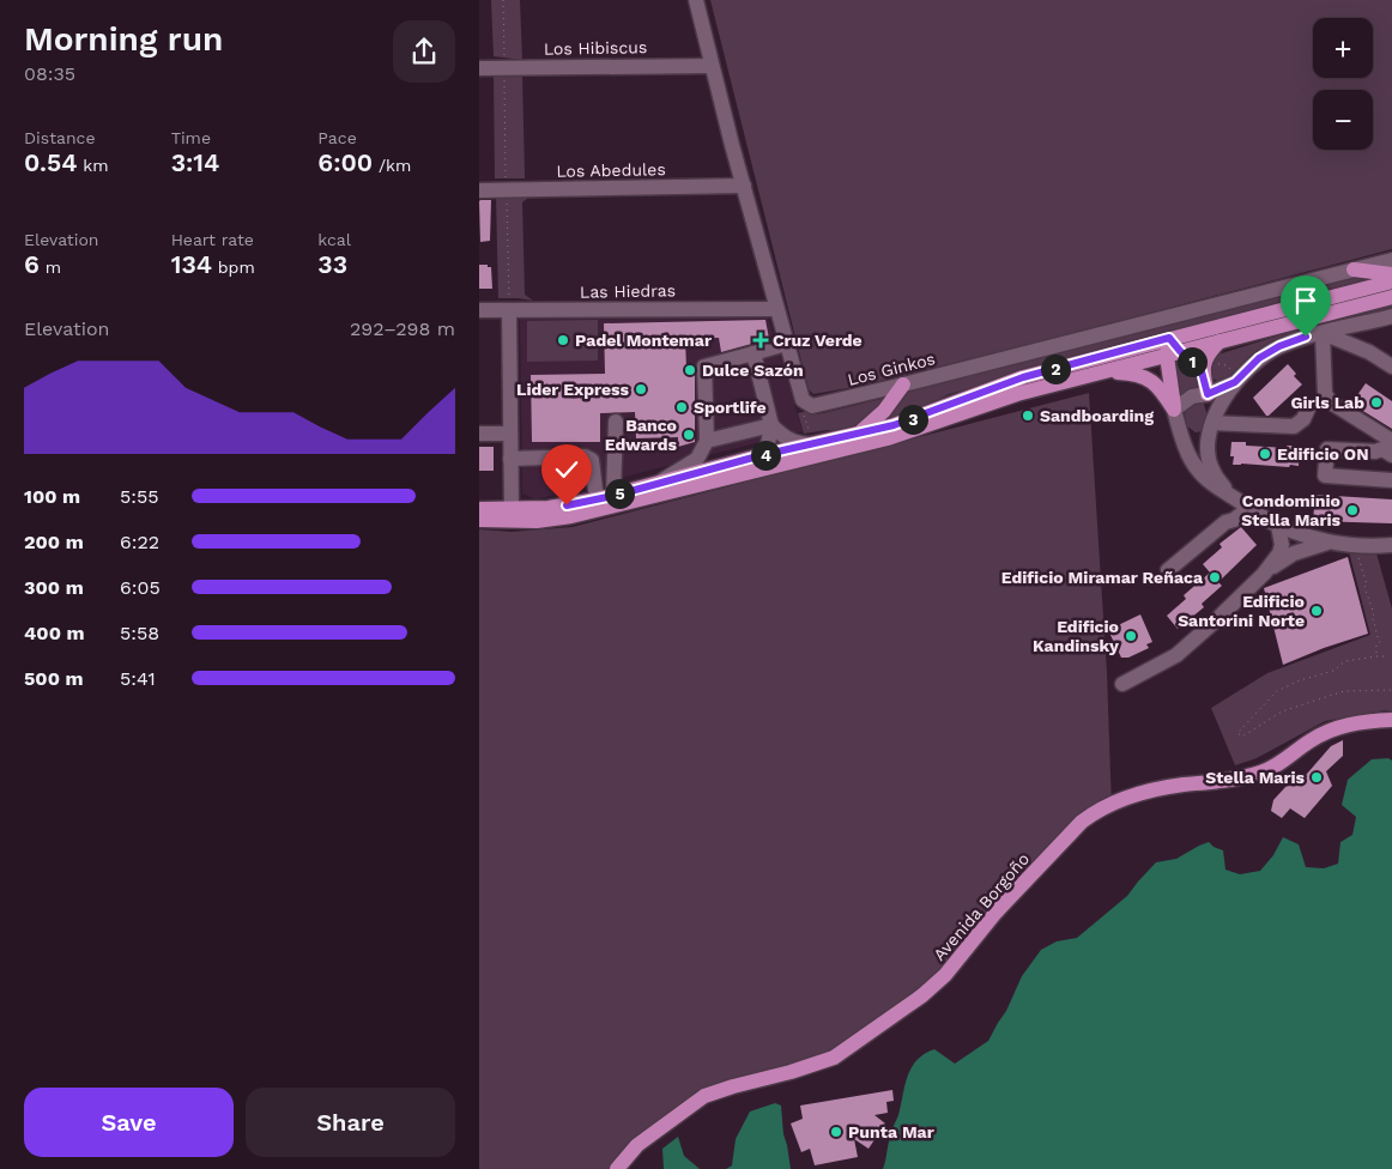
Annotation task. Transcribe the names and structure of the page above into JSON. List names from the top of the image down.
{
  "streets": {
    "main road": ["Avenida Borgoño"],
    "street": [
      "Los Hibiscus",
      "Los Abedules",
      "Las Hiedras",
      "Los Ginkos"
    ]
  },
  "crossings": [
    ["Los Hibiscus", "Los Ginkos"],
    ["Los Abedules", "Los Ginkos"],
    ["Las Hiedras", "Los Ginkos"]
  ],
  "places": {
    "other": [
      "Padel Montemar",
      "Dulce Sazón",
      "Lider Express",
      "Girls Lab",
      "Sportlife",
      "Sandboarding",
      "Banco Edwards",
      "Edificio ON",
      "Condominio Stella Maris",
      "Edificio Miramar Reñaca",
      "Edificio Santorini Norte",
      "Edificio Kandinsky",
      "Stella Maris",
      "Punta Mar"
    ],
    "health": ["Cruz Verde"]
  },
  "page": {
    "heading": ["Morning run", "08:35"],
    "map_buttons": ["+", "−"],
    "stats": [
      ["Distance", "0.54 km"],
      ["Time", "3:14"],
      ["Pace", "6:00 /km"],
      ["Elevation", "6 m"],
      ["Heart rate", "134 bpm"],
      ["kcal", "33"]
    ],
    "chart": ["Elevation", "292–298 m"],
    "pins": [
      "1",
      "2",
      "3",
      "4",
      "5"
    ],
    "list": [
      {
        "name": "100 m",
        "note": "5:55"
      },
      {
        "name": "200 m",
        "note": "6:22"
      },
      {
        "name": "300 m",
        "note": "6:05"
      },
      {
        "name": "400 m",
        "note": "5:58"
      },
      {
        "name": "500 m",
        "note": "5:41"
      }
    ],
    "buttons": ["Save", "Share"]
  }
}
